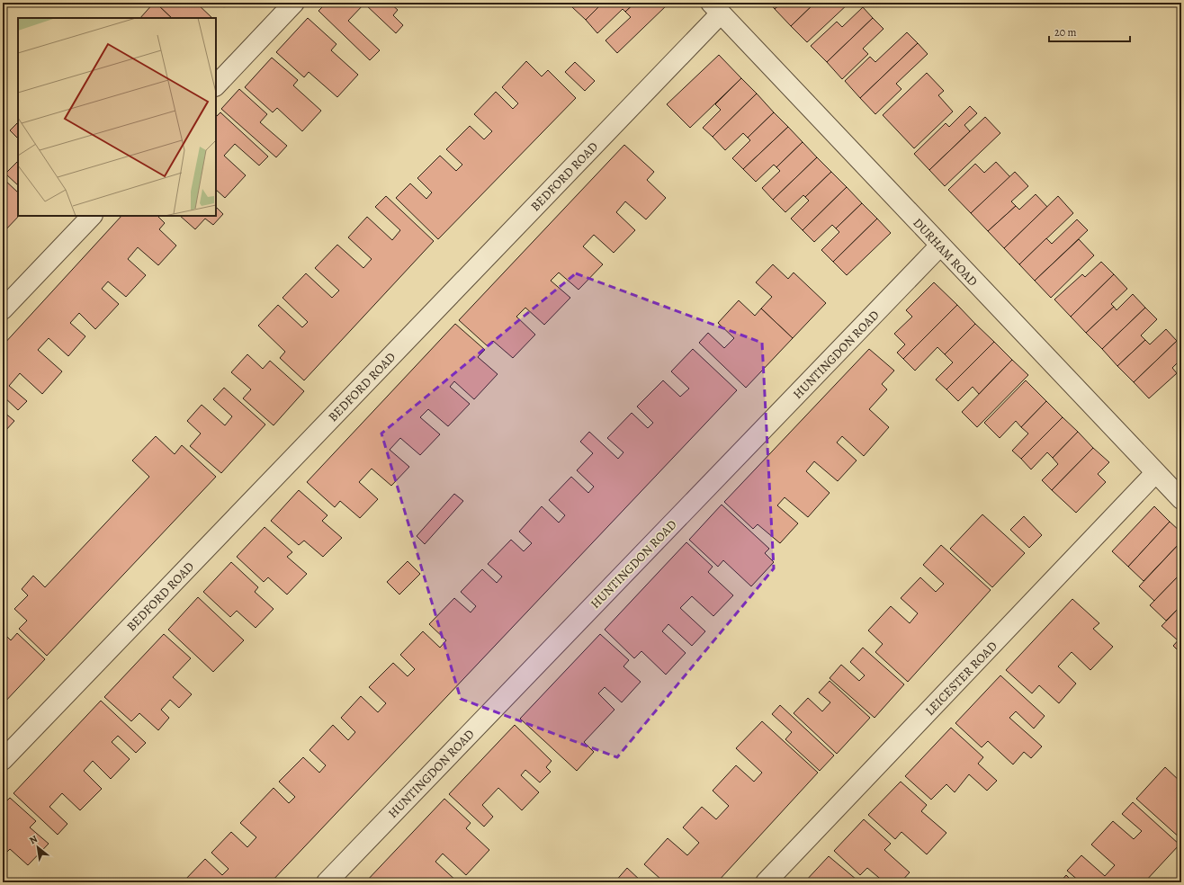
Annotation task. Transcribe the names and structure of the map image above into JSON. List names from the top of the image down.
{
  "streets": {
    "street": [
      "BEDFORD ROAD",
      "DURHAM ROAD",
      "HUNTINGDON ROAD",
      "LEICESTER ROAD"
    ]
  },
  "crossings": [
    ["BEDFORD ROAD", "DURHAM ROAD"],
    ["DURHAM ROAD", "HUNTINGDON ROAD"],
    ["DURHAM ROAD", "LEICESTER ROAD"]
  ],
  "scale_bar": "20 m",
  "north": "top left"
}
